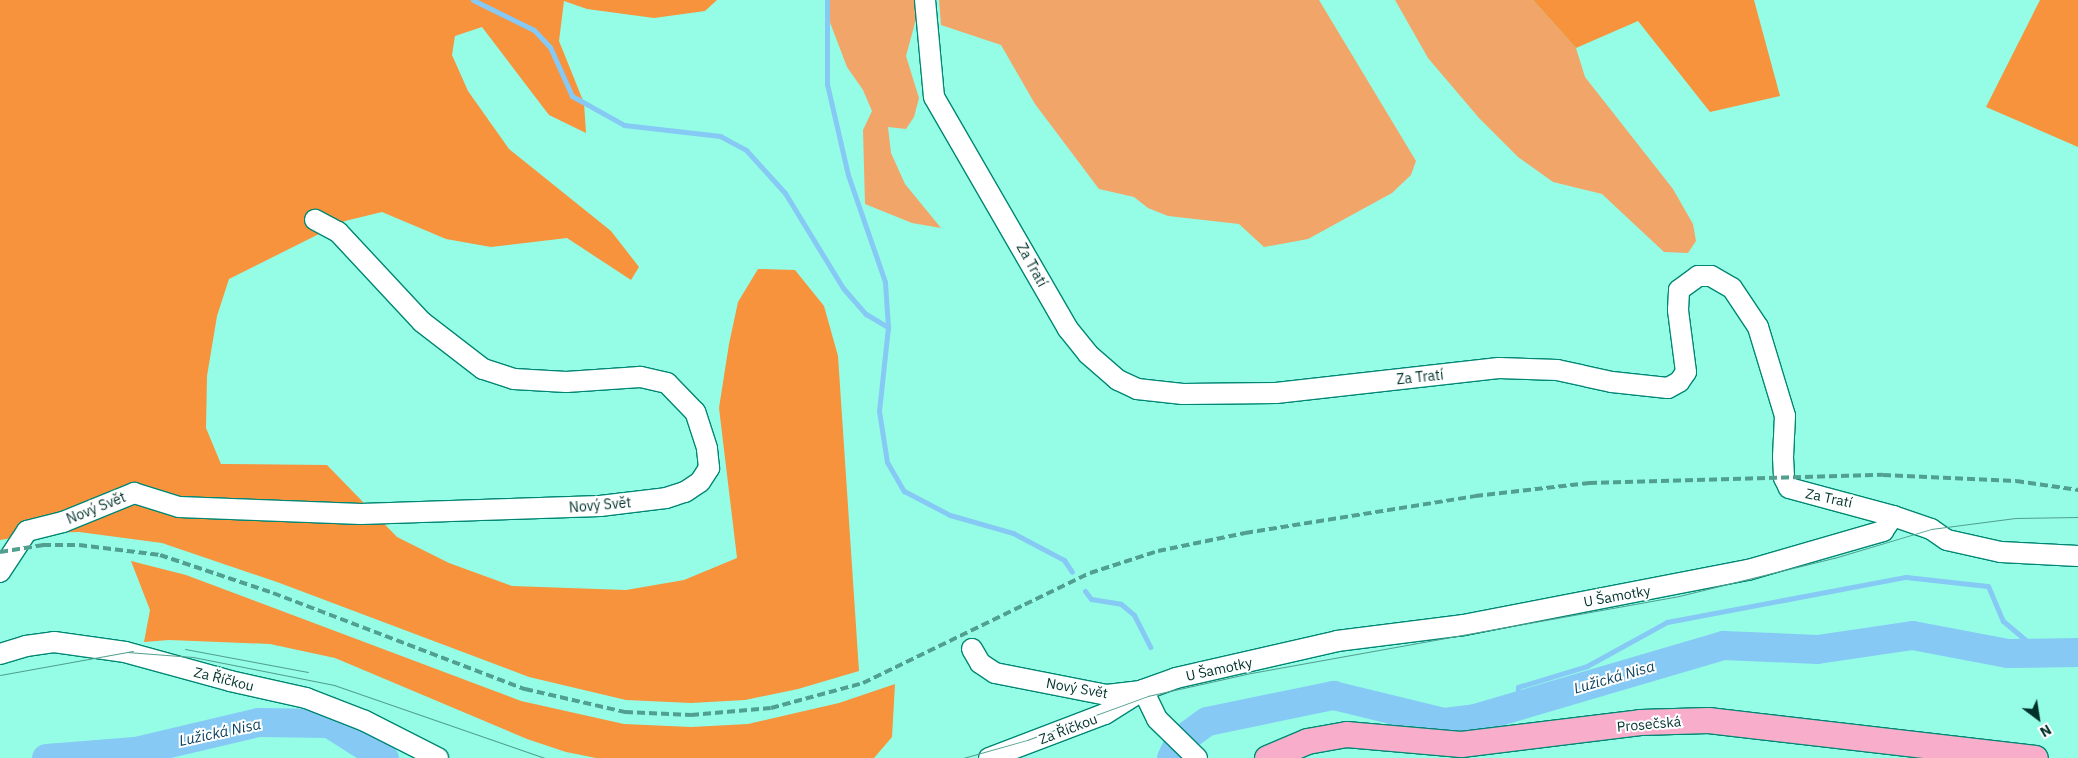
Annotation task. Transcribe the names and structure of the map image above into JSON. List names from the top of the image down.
{
  "streets": {
    "main road": ["Prosečská"],
    "street": [
      "Za Tratí",
      "Nový Svět",
      "U Šamotky",
      "Za Říčkou"
    ]
  },
  "crossings": [
    ["Za Tratí", "U Šamotky"],
    ["Nový Svět", "U Šamotky"],
    ["Nový Svět", "Za Říčkou"],
    ["U Šamotky", "Za Říčkou"]
  ],
  "water": ["Lužická Nisa"],
  "north": "bottom right"
}
